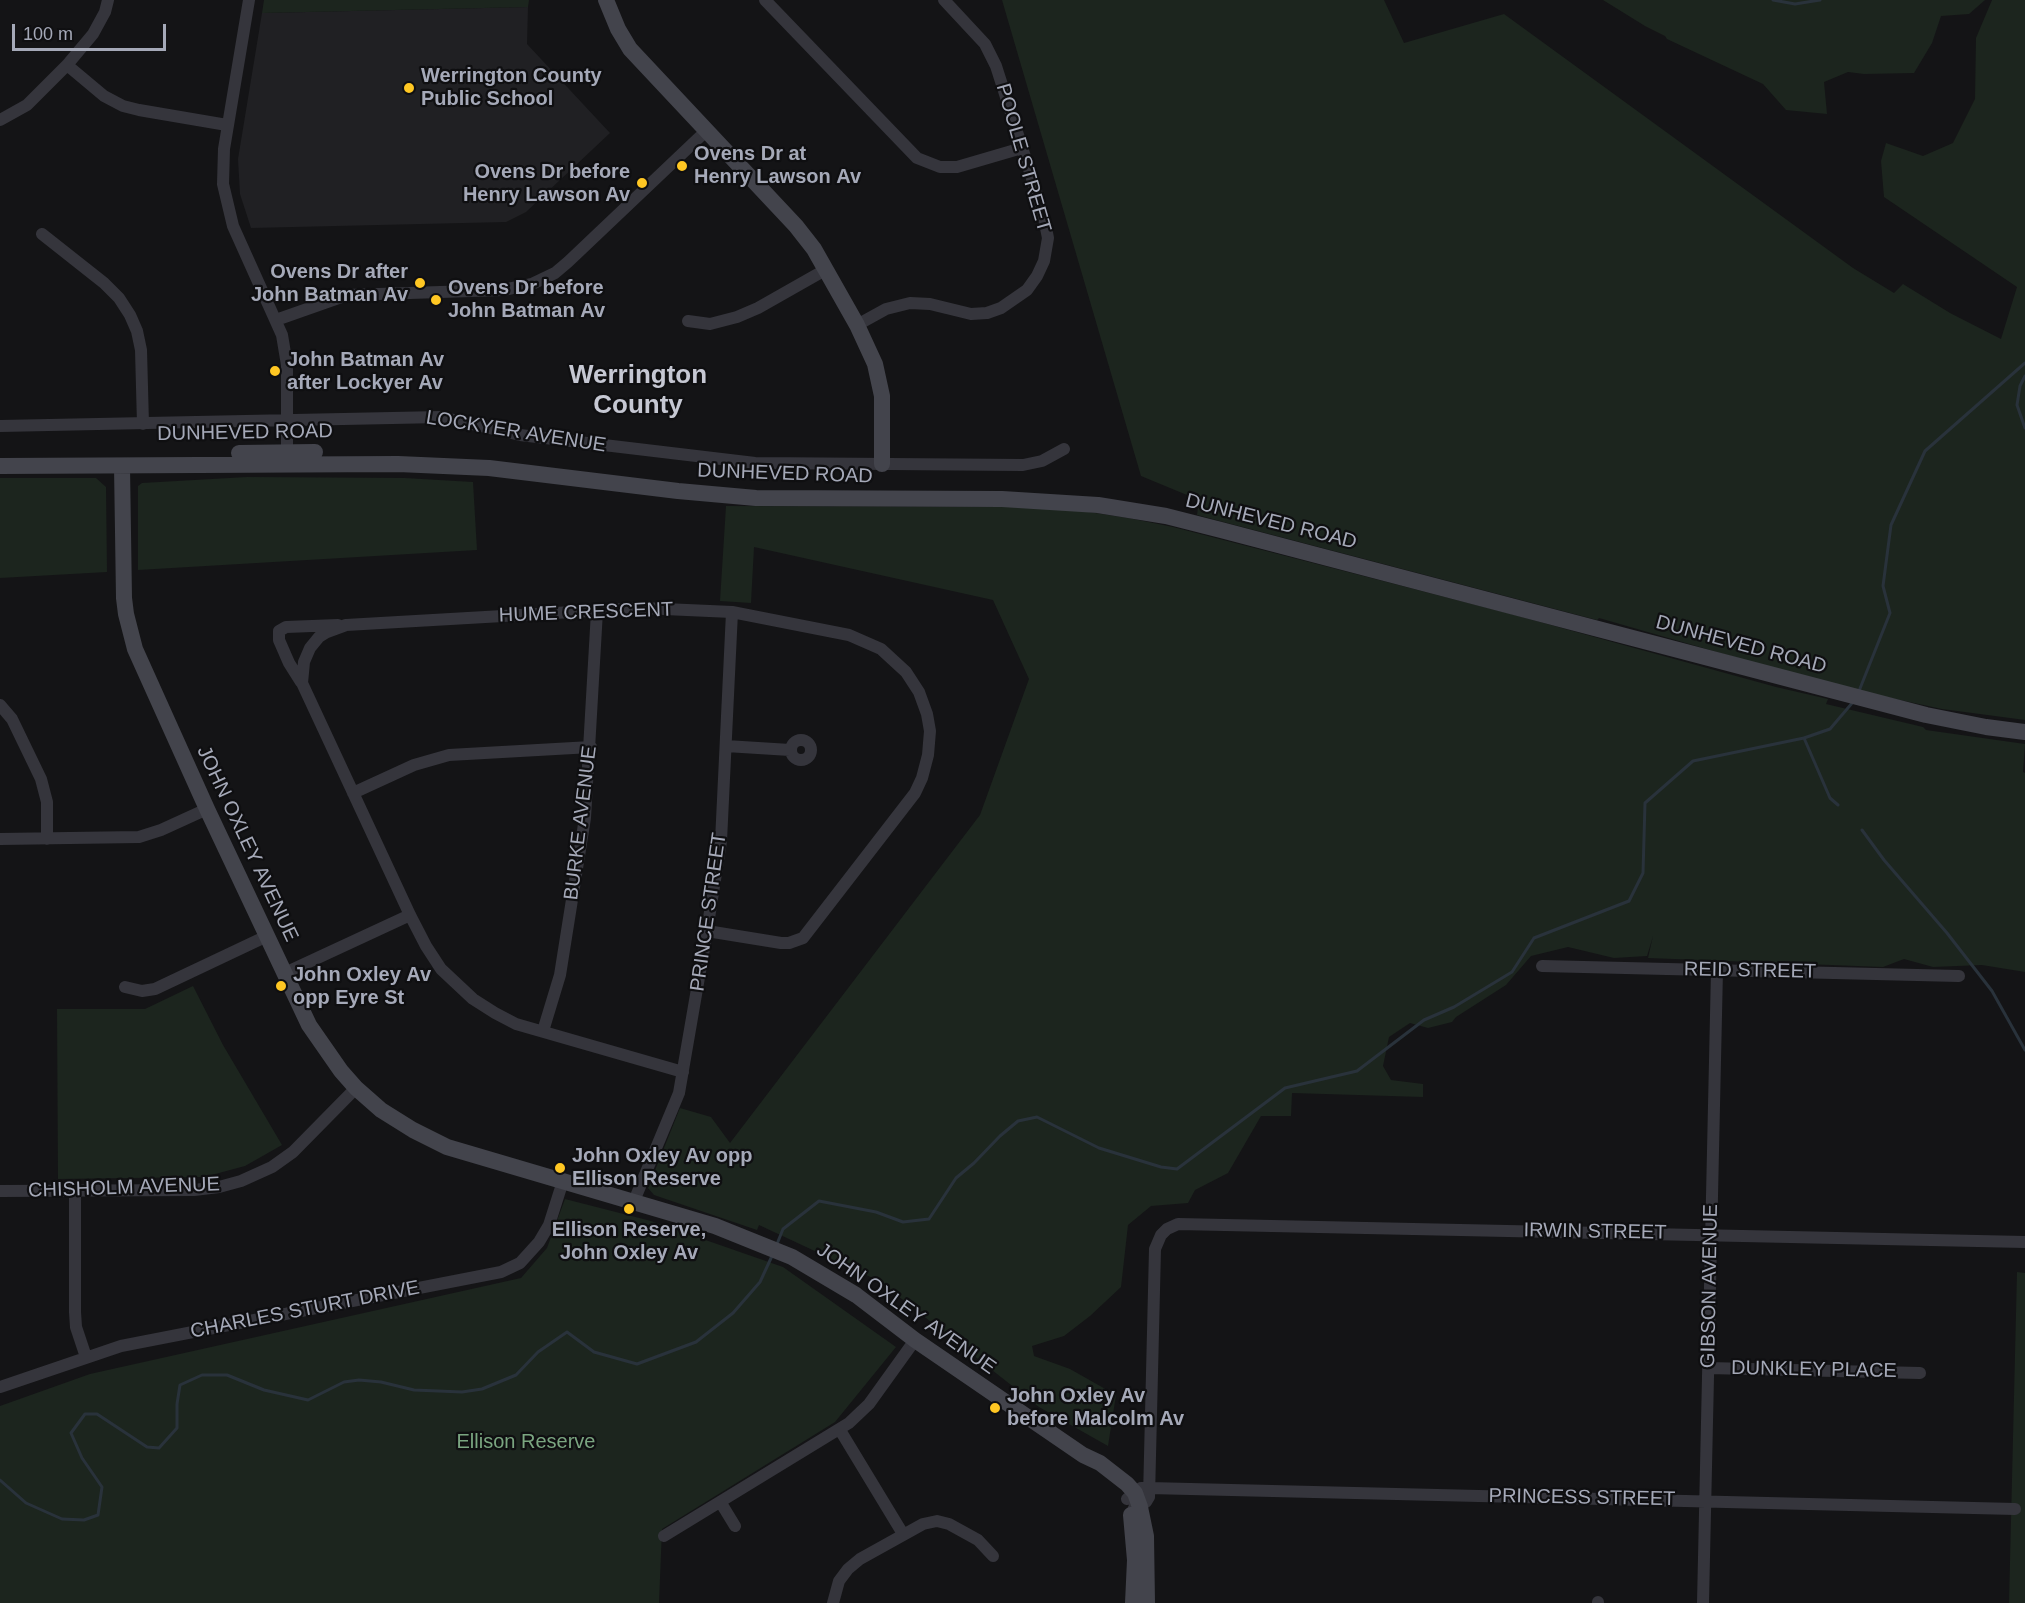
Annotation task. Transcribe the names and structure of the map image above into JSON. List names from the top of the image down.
{
  "streets": {
    "main road": ["DUNHEVED ROAD", "JOHN OXLEY AVENUE"],
    "street": [
      "POOLE STREET",
      "LOCKYER AVENUE",
      "HUME CRESCENT",
      "BURKE AVENUE",
      "PRINCE STREET",
      "REID STREET",
      "CHISHOLM AVENUE",
      "IRWIN STREET",
      "GIBSON AVENUE",
      "CHARLES STURT DRIVE",
      "DUNKLEY PLACE",
      "PRINCESS STREET"
    ]
  },
  "crossings": [
    ["DUNHEVED ROAD", "JOHN OXLEY AVENUE"],
    ["HUME CRESCENT", "BURKE AVENUE"],
    ["HUME CRESCENT", "PRINCE STREET"],
    ["JOHN OXLEY AVENUE", "PRINCE STREET"],
    ["JOHN OXLEY AVENUE", "CHISHOLM AVENUE"],
    ["JOHN OXLEY AVENUE", "IRWIN STREET"],
    ["JOHN OXLEY AVENUE", "CHARLES STURT DRIVE"],
    ["JOHN OXLEY AVENUE", "PRINCESS STREET"],
    ["REID STREET", "GIBSON AVENUE"],
    ["IRWIN STREET", "GIBSON AVENUE"],
    ["IRWIN STREET", "PRINCESS STREET"],
    ["GIBSON AVENUE", "DUNKLEY PLACE"],
    ["GIBSON AVENUE", "PRINCESS STREET"]
  ],
  "districts": ["Werrington County"],
  "parks": ["Ellison Reserve"],
  "places": [
    "Werrington County Public School",
    "Ovens Dr at Henry Lawson Av",
    "Ovens Dr before Henry Lawson Av",
    "Ovens Dr after John Batman Av",
    "Ovens Dr before John Batman Av",
    "John Batman Av after Lockyer Av",
    "John Oxley Av opp Eyre St",
    "John Oxley Av opp Ellison Reserve",
    "Ellison Reserve, John Oxley Av",
    "John Oxley Av before Malcolm Av"
  ],
  "scale_bar": "100 m"
}
